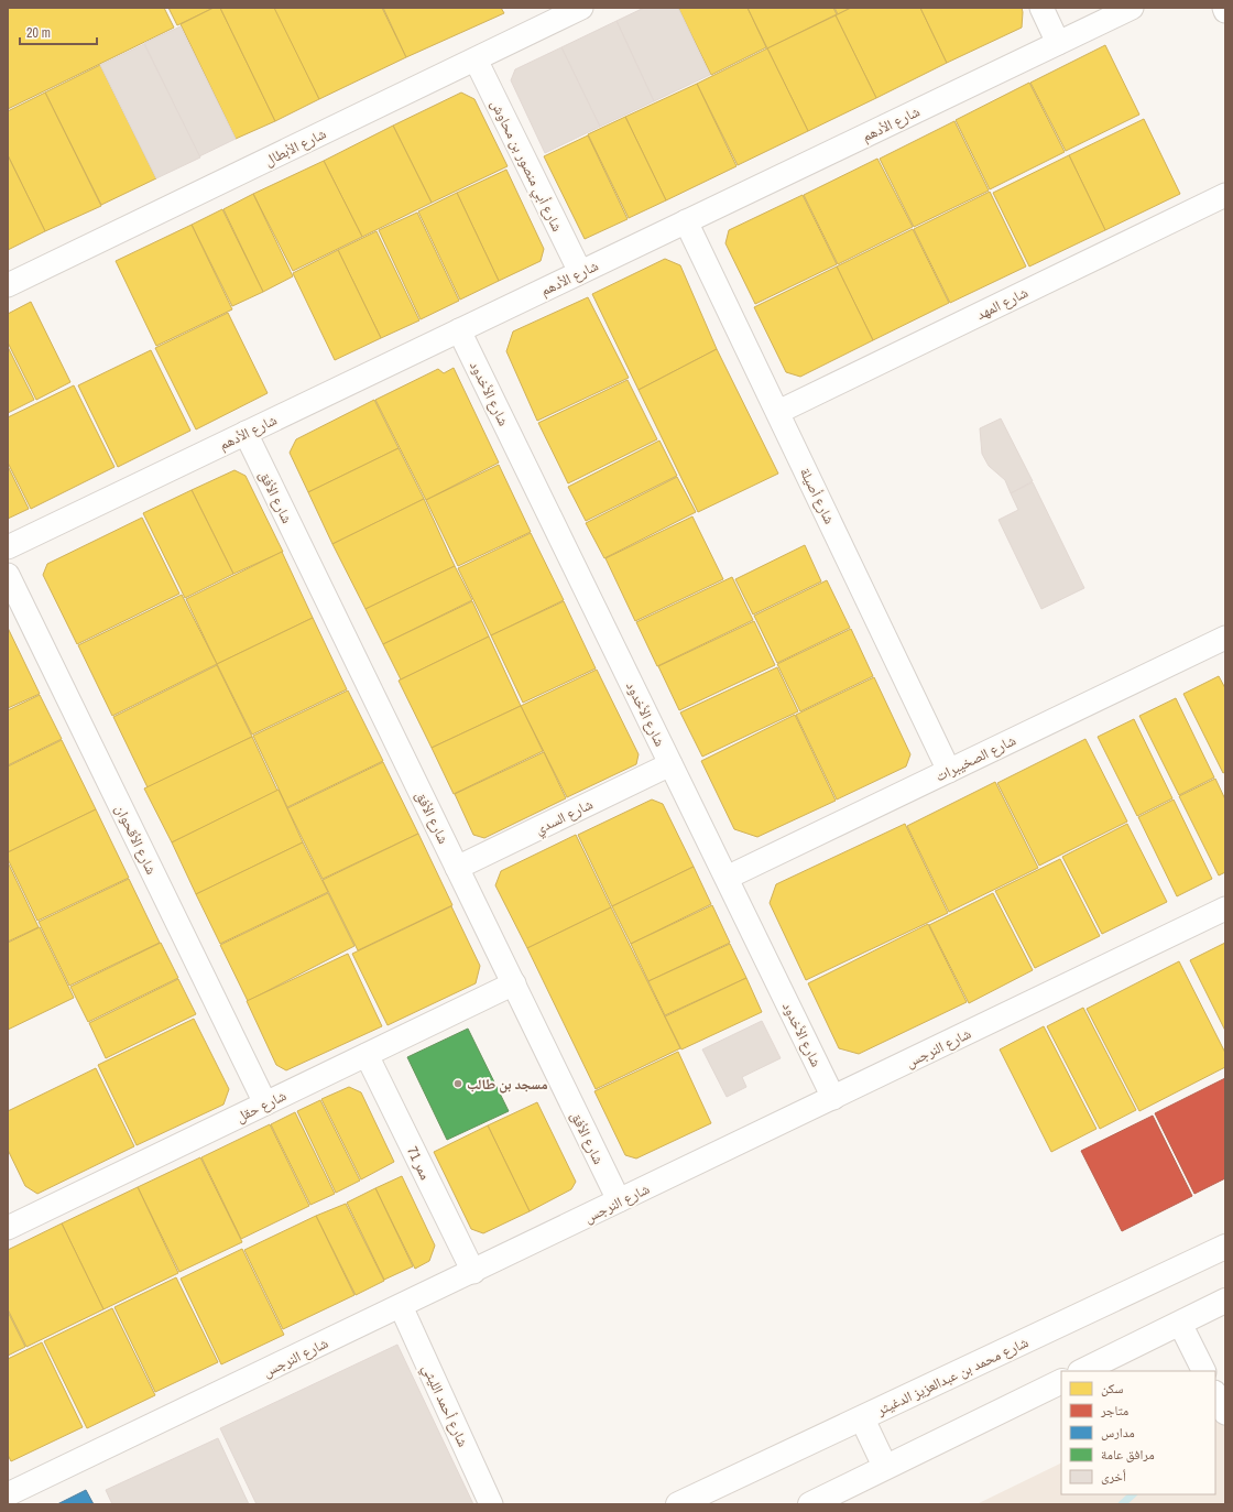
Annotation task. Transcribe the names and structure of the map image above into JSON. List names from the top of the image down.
{
  "streets": {
    "street": [
      "شارع الأدهم",
      "شارع الأبطال",
      "شارع أبي منصور بن محاوش",
      "شارع المهد",
      "شارع الأخدود",
      "شارع أصيلة",
      "شارع الأفق",
      "شارع الصخيبرات",
      "شارع السدي",
      "شارع الأقحوان",
      "شارع النرجس",
      "شارع حقل",
      "ممر 71",
      "شارع محمد بن عبدالعزيز الدغيثر",
      "شارع أحمد الليثي"
    ]
  },
  "crossings": [
    ["شارع الأدهم", "شارع أبي منصور بن محاوش"],
    ["شارع الأدهم", "شارع الأخدود"],
    ["شارع الأدهم", "شارع أصيلة"],
    ["شارع الأدهم", "شارع الأفق"],
    ["شارع الأبطال", "شارع أبي منصور بن محاوش"],
    ["شارع المهد", "شارع أصيلة"],
    ["شارع الأخدود", "شارع الصخيبرات"],
    ["شارع الأخدود", "شارع السدي"],
    ["شارع الأخدود", "شارع النرجس"],
    ["شارع أصيلة", "شارع الصخيبرات"],
    ["شارع الأفق", "شارع السدي"],
    ["شارع الأفق", "شارع النرجس"],
    ["شارع الأفق", "شارع حقل"],
    ["شارع الأقحوان", "شارع حقل"],
    ["شارع النرجس", "ممر 71"],
    ["شارع النرجس", "شارع أحمد الليثي"],
    ["شارع حقل", "ممر 71"]
  ],
  "places": ["مسجد بن طالب"],
  "legend": [
    "سكن",
    "متاجر",
    "مدارس",
    "مرافق عامة",
    "أخرى"
  ],
  "scale_bar": "20 m"
}
